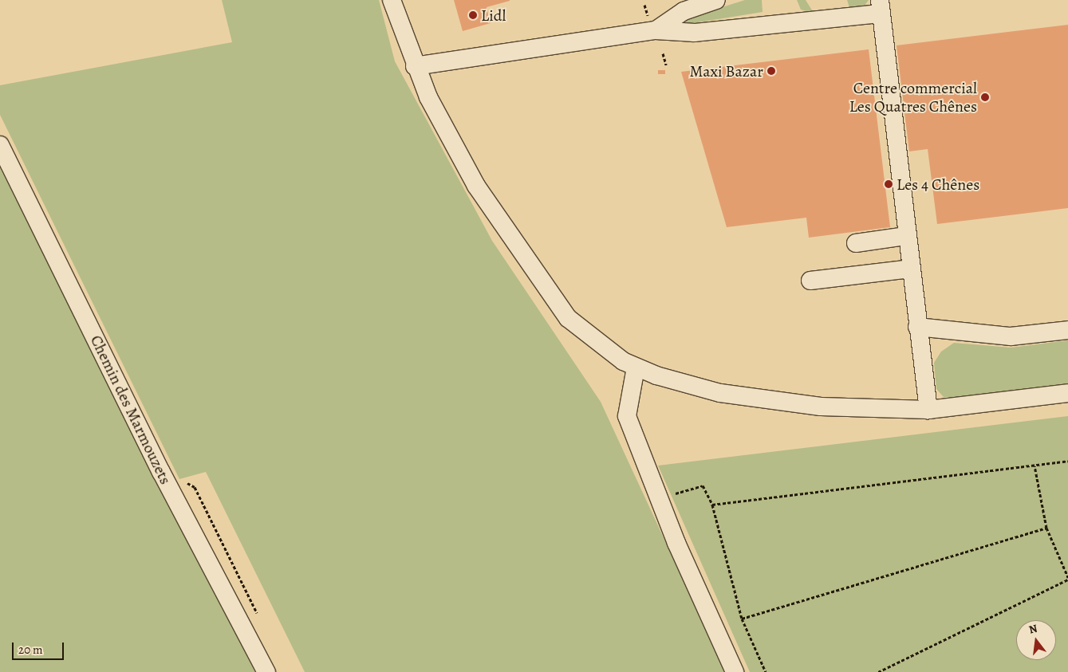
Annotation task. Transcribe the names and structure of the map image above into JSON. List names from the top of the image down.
{
  "streets": {
    "street": ["Chemin des Marmouzets"]
  },
  "places": [
    "Lidl",
    "Maxi Bazar",
    "Centre commercial Les Quatres Chênes",
    "Les 4 Chênes"
  ],
  "scale_bar": "20 m",
  "north": "top"
}
